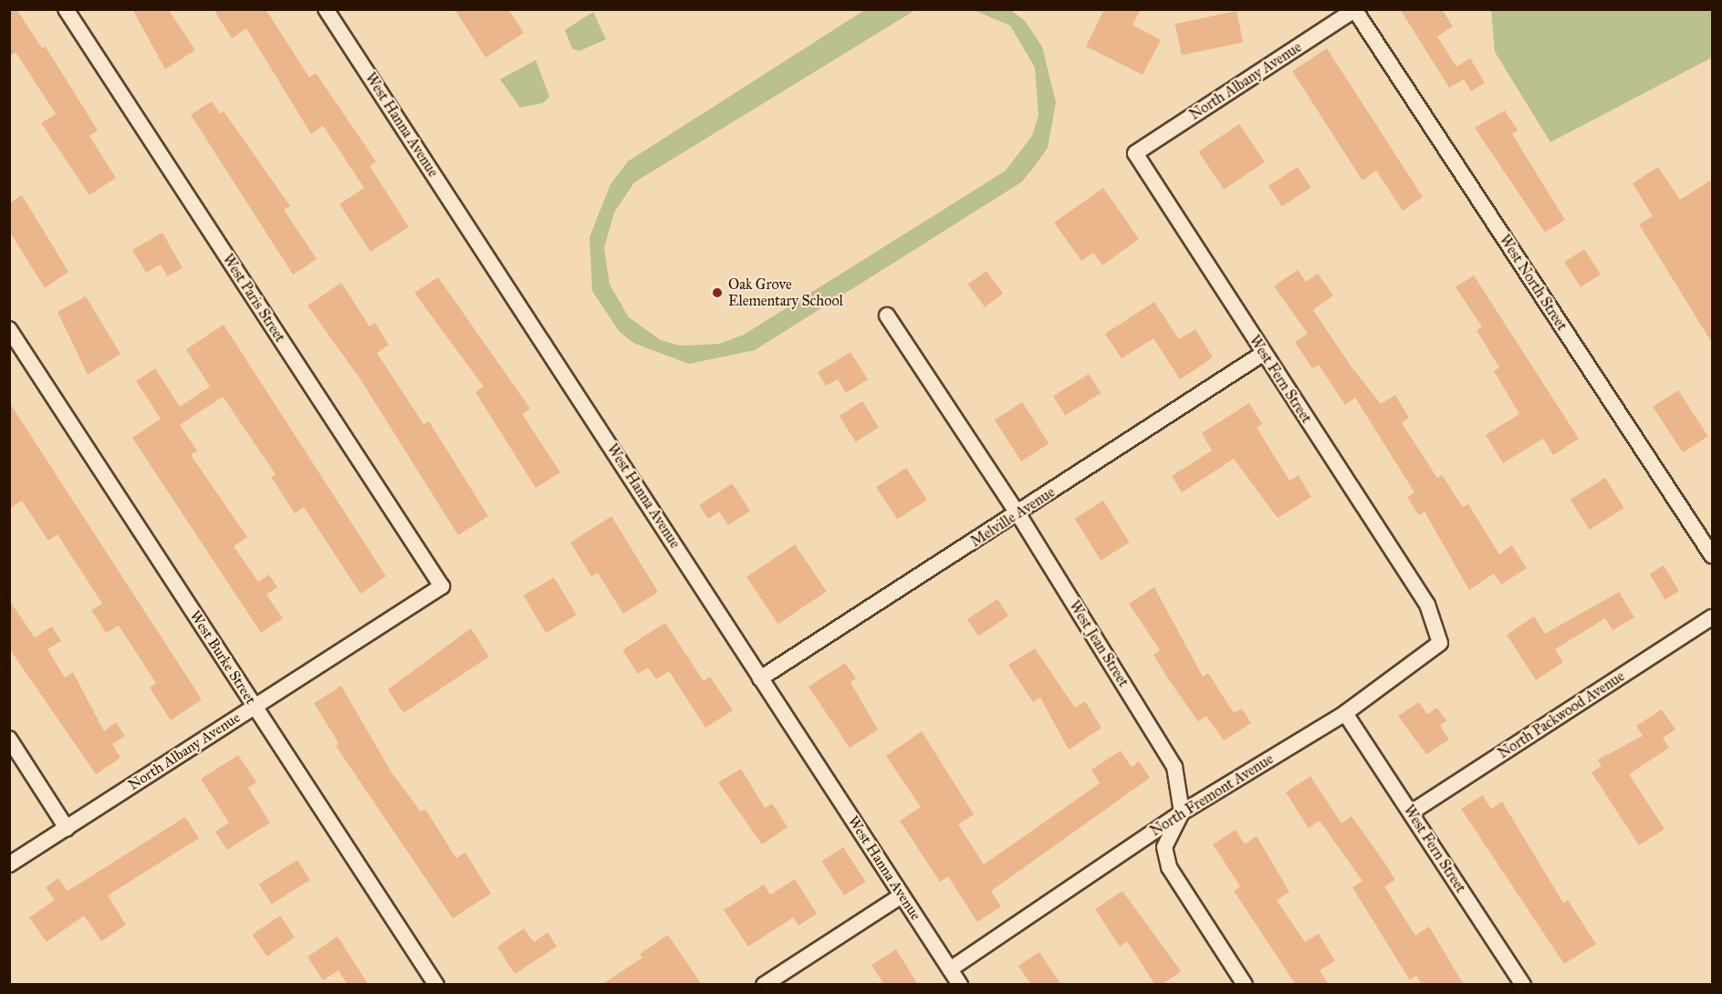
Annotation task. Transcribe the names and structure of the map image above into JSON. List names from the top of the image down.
{
  "streets": {
    "street": [
      "North Albany Avenue",
      "West Hanna Avenue",
      "West North Street",
      "West Paris Street",
      "West Fern Street",
      "Melville Avenue",
      "West Jean Street",
      "West Burke Street",
      "North Packwood Avenue",
      "North Fremont Avenue"
    ]
  },
  "crossings": [
    ["North Albany Avenue", "West North Street"],
    ["North Albany Avenue", "West Paris Street"],
    ["North Albany Avenue", "West Fern Street"],
    ["North Albany Avenue", "West Burke Street"],
    ["West Hanna Avenue", "Melville Avenue"],
    ["West Hanna Avenue", "North Fremont Avenue"],
    ["West Fern Street", "Melville Avenue"],
    ["West Fern Street", "North Packwood Avenue"],
    ["West Fern Street", "North Fremont Avenue"],
    ["Melville Avenue", "West Jean Street"],
    ["West Jean Street", "North Fremont Avenue"]
  ],
  "places": ["Oak Grove Elementary School"]
}
